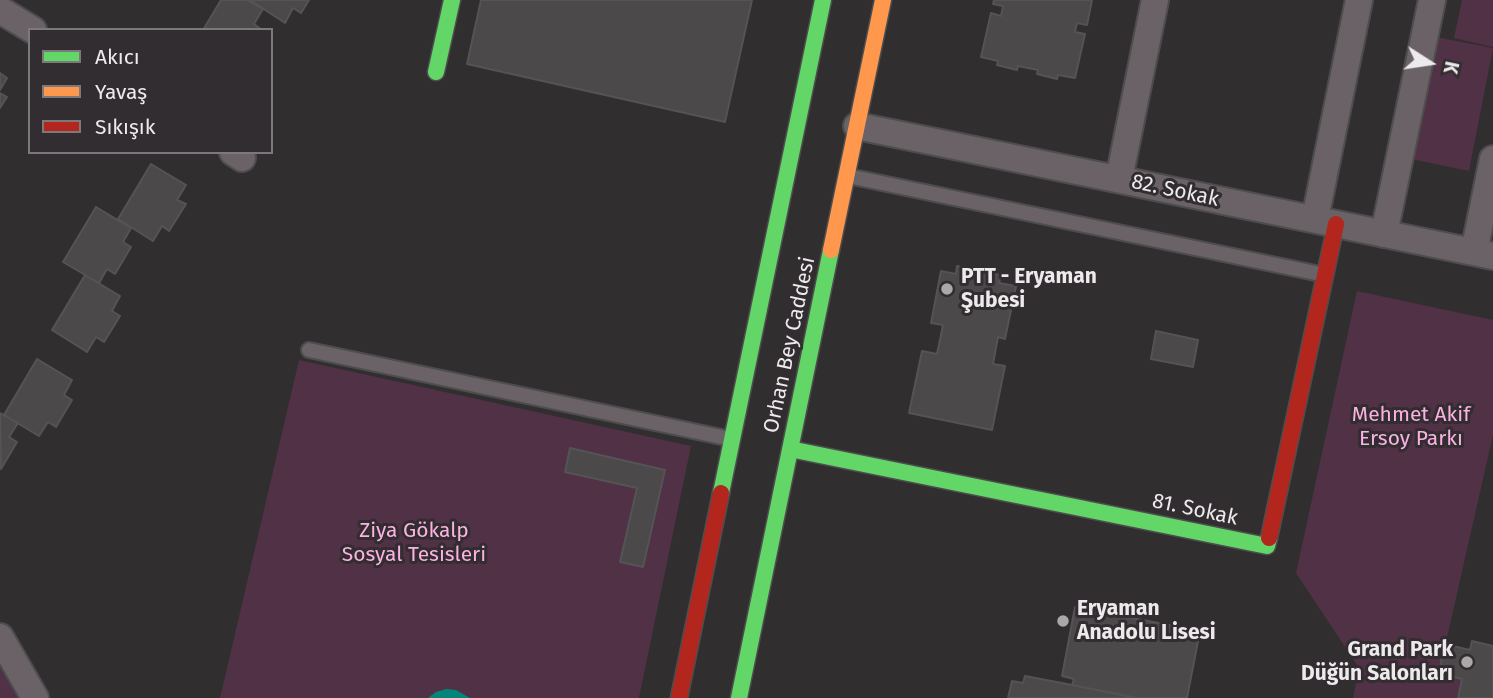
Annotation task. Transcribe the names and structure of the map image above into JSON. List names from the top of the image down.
{
  "streets": {
    "main road": ["Orhan Bey Caddesi", "81. Sokak"],
    "street": ["82. Sokak"]
  },
  "crossings": [
    ["82. Sokak", "Orhan Bey Caddesi"],
    ["82. Sokak", "81. Sokak"],
    ["Orhan Bey Caddesi", "81. Sokak"]
  ],
  "parks": ["Mehmet Akif Ersoy Parkı", "Ziya Gökalp Sosyal Tesisleri"],
  "places": ["PTT - Eryaman Şubesi", "Eryaman Anadolu Lisesi", "Grand Park Düğün Salonları"],
  "legend": ["Akıcı", "Yavaş", "Sıkışık"],
  "north": "right"
}
